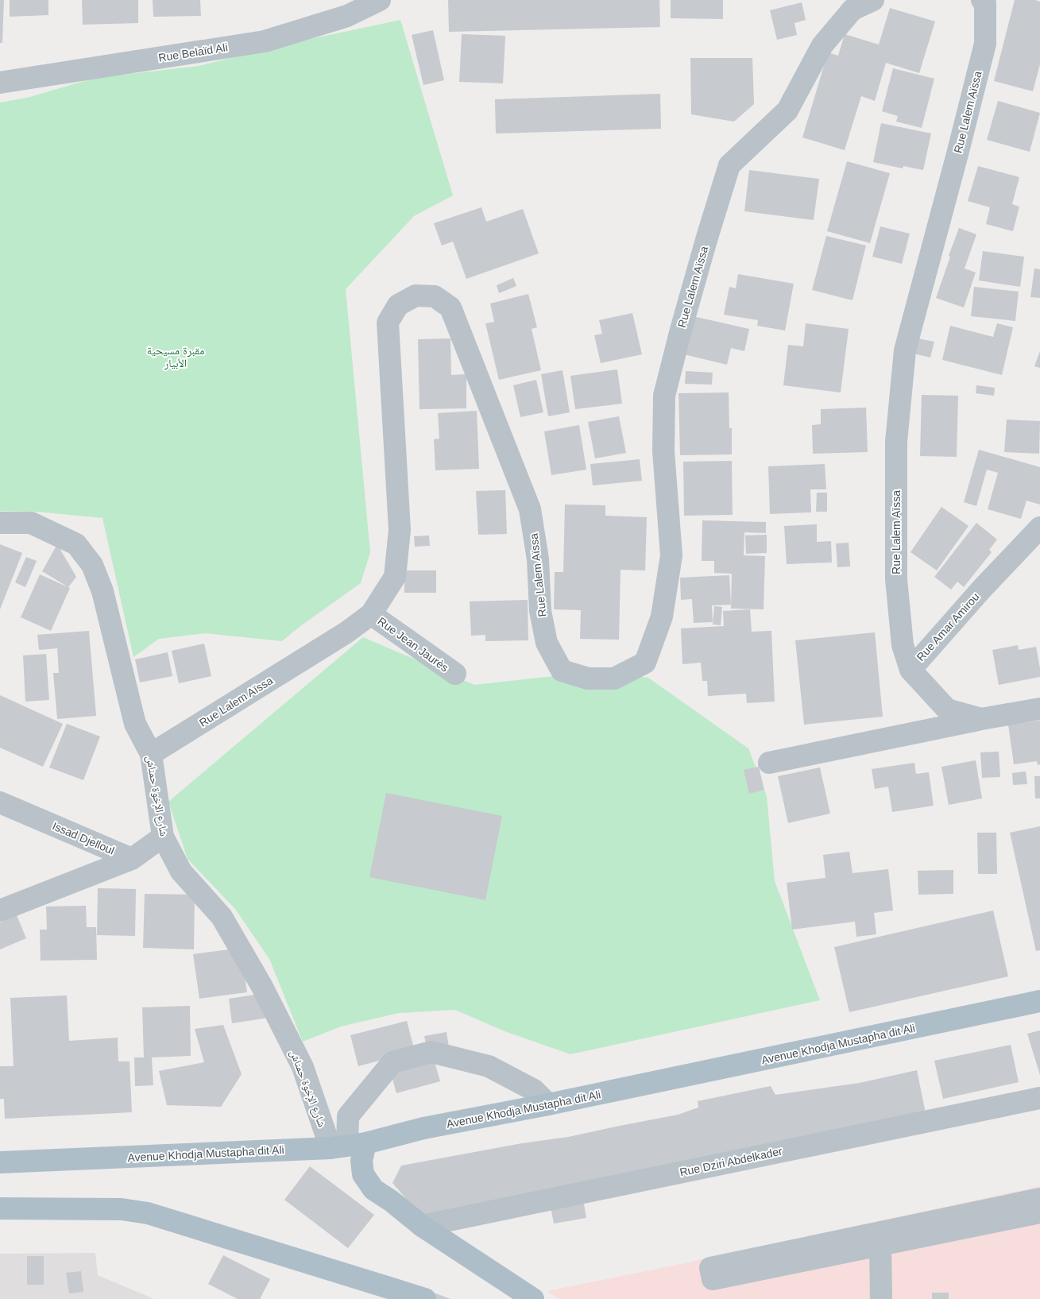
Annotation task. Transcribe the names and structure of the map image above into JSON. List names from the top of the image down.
{
  "streets": {
    "main road": ["Avenue Khodja Mustapha dit Ali"],
    "street": [
      "Rue Belaïd Ali",
      "Rue Lalem Aïssa",
      "Rue Amar Amirou",
      "Rue Jean Jaurès",
      "شارع الإخوة حمناش",
      "Issad Djelloul",
      "Rue Dziri Abdelkader"
    ]
  },
  "crossings": [
    ["Rue Lalem Aïssa", "Rue Amar Amirou"],
    ["Rue Lalem Aïssa", "Rue Jean Jaurès"],
    ["Rue Lalem Aïssa", "شارع الإخوة حمناش"],
    ["شارع الإخوة حمناش", "Avenue Khodja Mustapha dit Ali"]
  ],
  "parks": ["مقبرة مسيحية الأبيار"]
}
